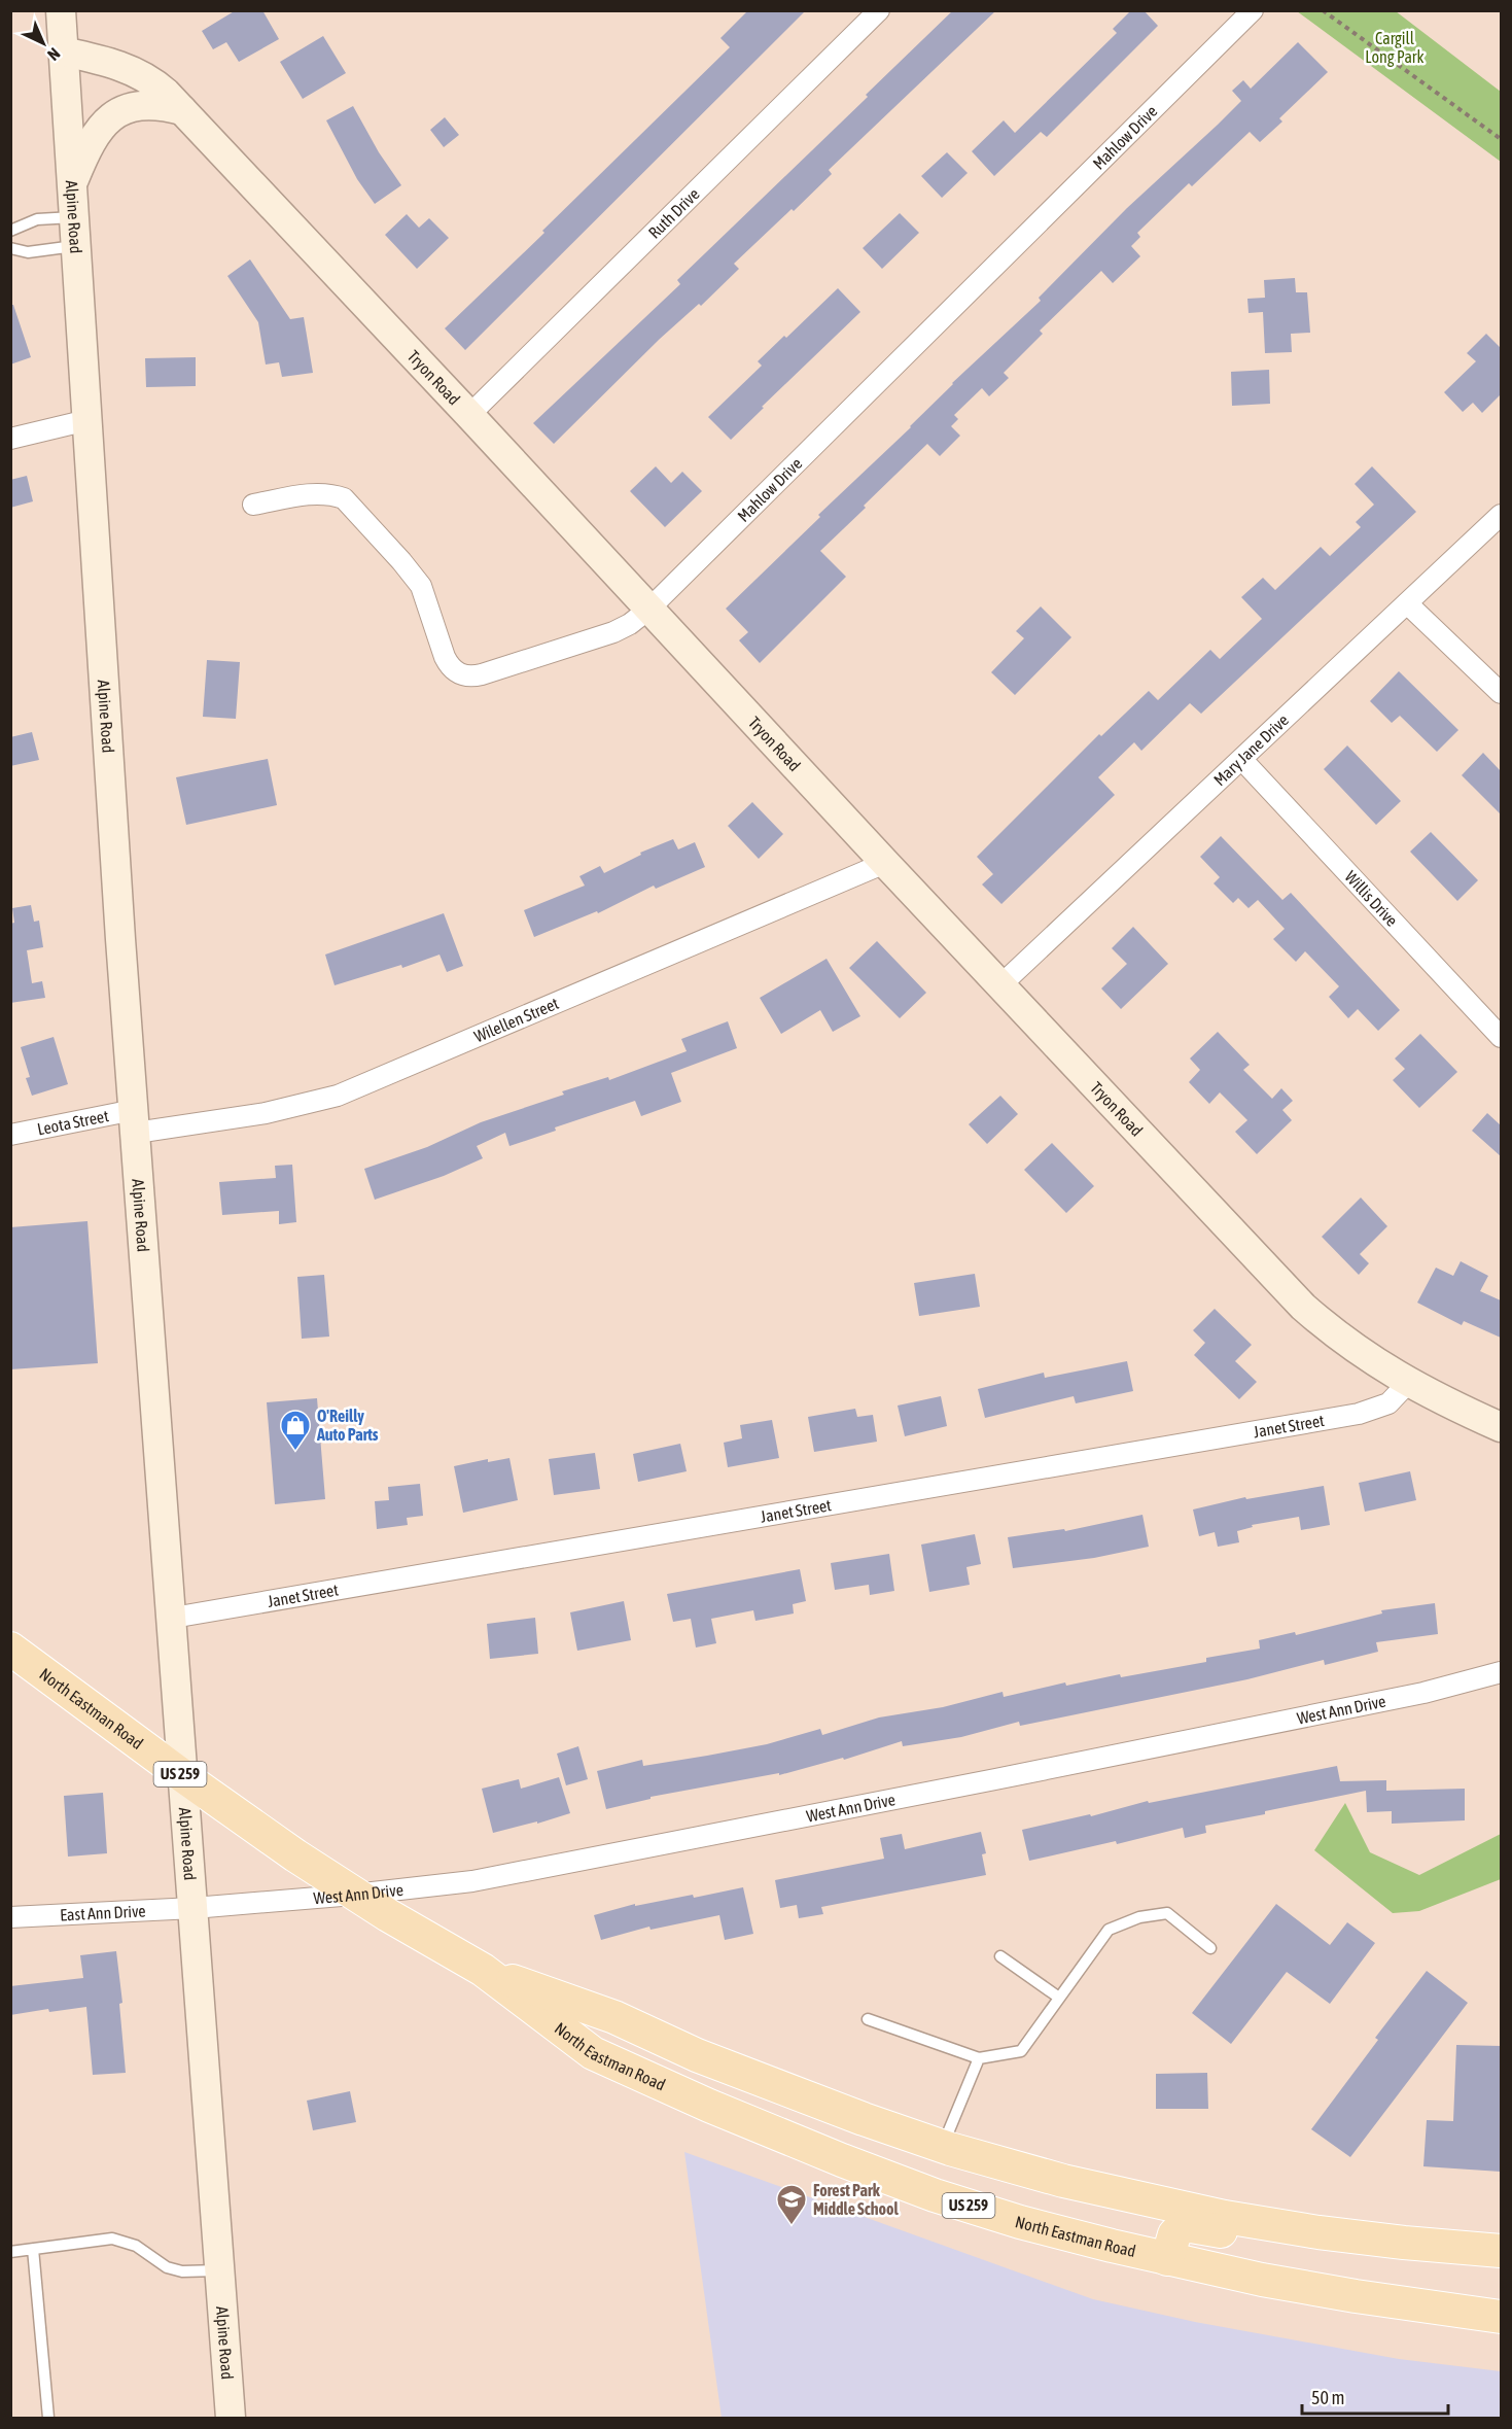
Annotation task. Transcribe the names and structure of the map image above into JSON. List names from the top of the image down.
{
  "streets": {
    "main road": [
      "Alpine Road",
      "Tryon Road",
      "North Eastman Road",
      "US 259"
    ],
    "street": [
      "Mahlow Drive",
      "Ruth Drive",
      "Mary Jane Drive",
      "Willis Drive",
      "Wilellen Street",
      "Leota Street",
      "Janet Street",
      "West Ann Drive",
      "East Ann Drive"
    ]
  },
  "crossings": [
    ["Mahlow Drive", "Tryon Road"],
    ["Ruth Drive", "Tryon Road"],
    ["Alpine Road", "Tryon Road"],
    ["Alpine Road", "Wilellen Street"],
    ["Alpine Road", "Leota Street"],
    ["Alpine Road", "Janet Street"],
    ["Alpine Road", "North Eastman Road"],
    ["Alpine Road", "West Ann Drive"],
    ["Alpine Road", "East Ann Drive"],
    ["Tryon Road", "Mary Jane Drive"],
    ["Tryon Road", "Wilellen Street"],
    ["Tryon Road", "Janet Street"],
    ["Mary Jane Drive", "Willis Drive"],
    ["Wilellen Street", "Leota Street"],
    ["North Eastman Road", "West Ann Drive"],
    ["West Ann Drive", "East Ann Drive"]
  ],
  "parks": ["Cargill Long Park"],
  "places": {
    "shop": ["O'Reilly Auto Parts"],
    "school or university": ["Forest Park Middle School"]
  },
  "scale_bar": "50 m",
  "north": "bottom right"
}
